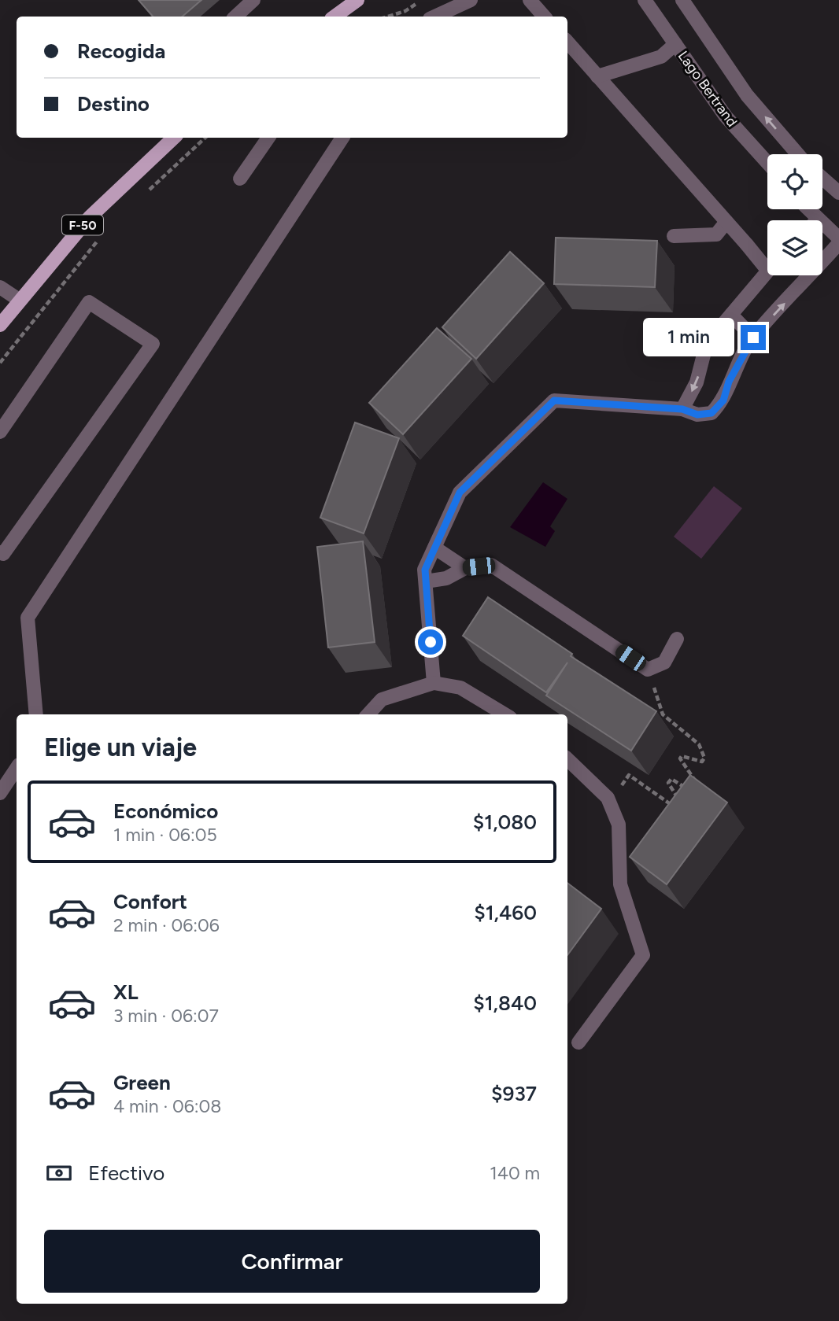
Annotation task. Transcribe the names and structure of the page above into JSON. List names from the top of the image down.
{
  "streets": {
    "main road": ["F-50"],
    "street": ["Lago Bertrand"]
  },
  "page": {
    "banner": ["Recogida", "Destino"],
    "bubble": "1 min",
    "heading": "Elige un viaje",
    "list": [
      {
        "name": "Económico",
        "note": "1 min · 06:05",
        "value": "$1,080"
      },
      {
        "name": "Confort",
        "note": "2 min · 06:06",
        "value": "$1,460"
      },
      {
        "name": "XL",
        "note": "3 min · 06:07",
        "value": "$1,840"
      },
      {
        "name": "Green",
        "note": "4 min · 06:08",
        "value": "$937"
      }
    ],
    "pay": ["Efectivo", "140 m"],
    "buttons": "Confirmar"
  }
}
